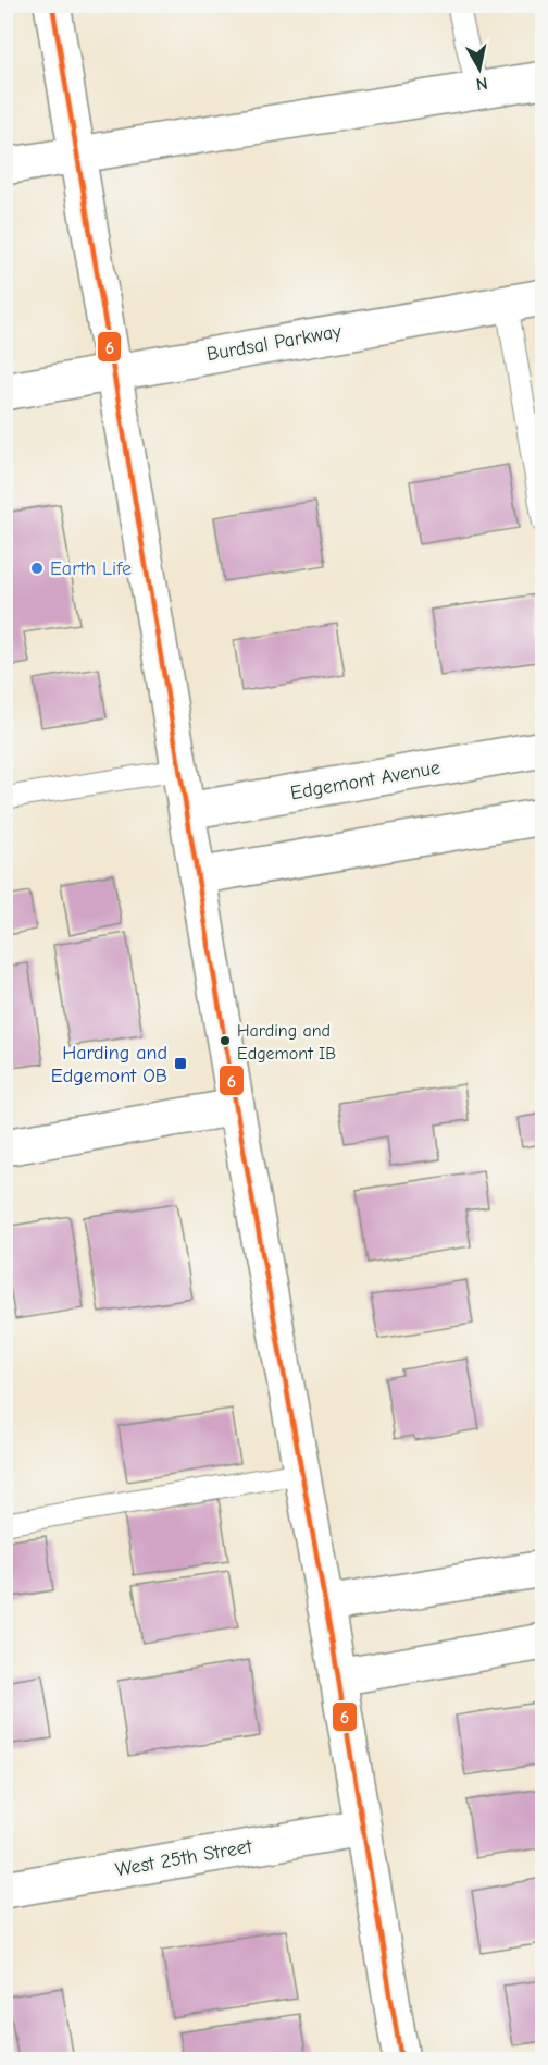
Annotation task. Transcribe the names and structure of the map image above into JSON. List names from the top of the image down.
{
  "streets": {
    "street": ["Burdsal Parkway", "Edgemont Avenue", "West 25th Street"]
  },
  "places": {
    "other": ["Earth Life", "Harding and Edgemont IB"],
    "transit": ["Harding and Edgemont OB"]
  },
  "lines": ["transit line 6"],
  "north": "bottom"
}
